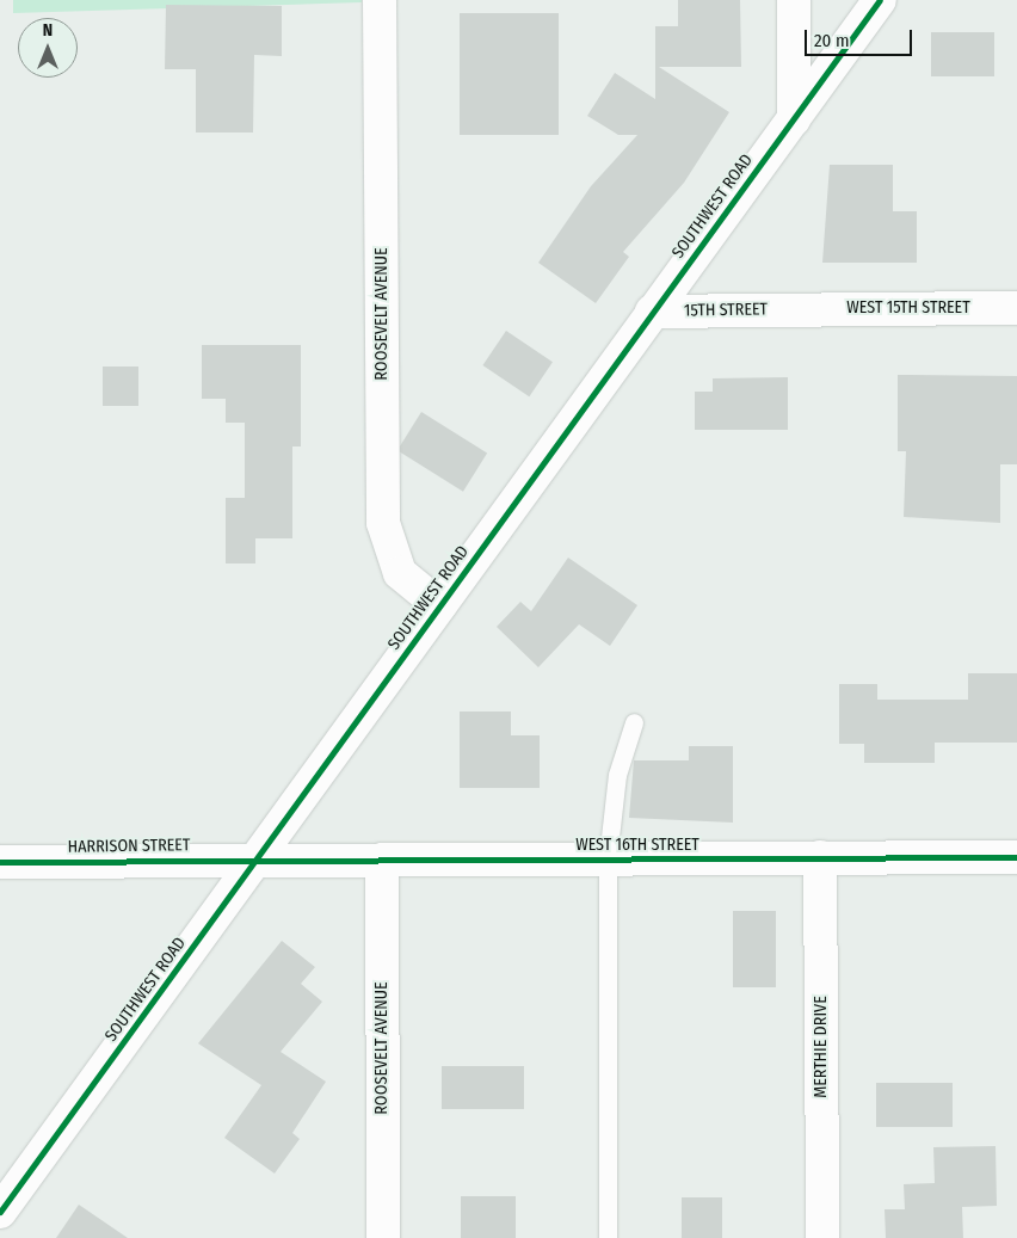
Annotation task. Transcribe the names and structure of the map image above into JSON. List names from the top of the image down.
{
  "streets": {
    "street": [
      "SOUTHWEST ROAD",
      "WEST 15TH STREET",
      "15TH STREET",
      "ROOSEVELT AVENUE",
      "WEST 16TH STREET",
      "HARRISON STREET",
      "MERTHIE DRIVE"
    ]
  },
  "crossings": [
    ["SOUTHWEST ROAD", "15TH STREET"],
    ["SOUTHWEST ROAD", "ROOSEVELT AVENUE"],
    ["SOUTHWEST ROAD", "WEST 16TH STREET"],
    ["SOUTHWEST ROAD", "HARRISON STREET"],
    ["WEST 15TH STREET", "15TH STREET"],
    ["ROOSEVELT AVENUE", "WEST 16TH STREET"],
    ["WEST 16TH STREET", "HARRISON STREET"],
    ["WEST 16TH STREET", "MERTHIE DRIVE"]
  ],
  "scale_bar": "20 m",
  "north": "top"
}
